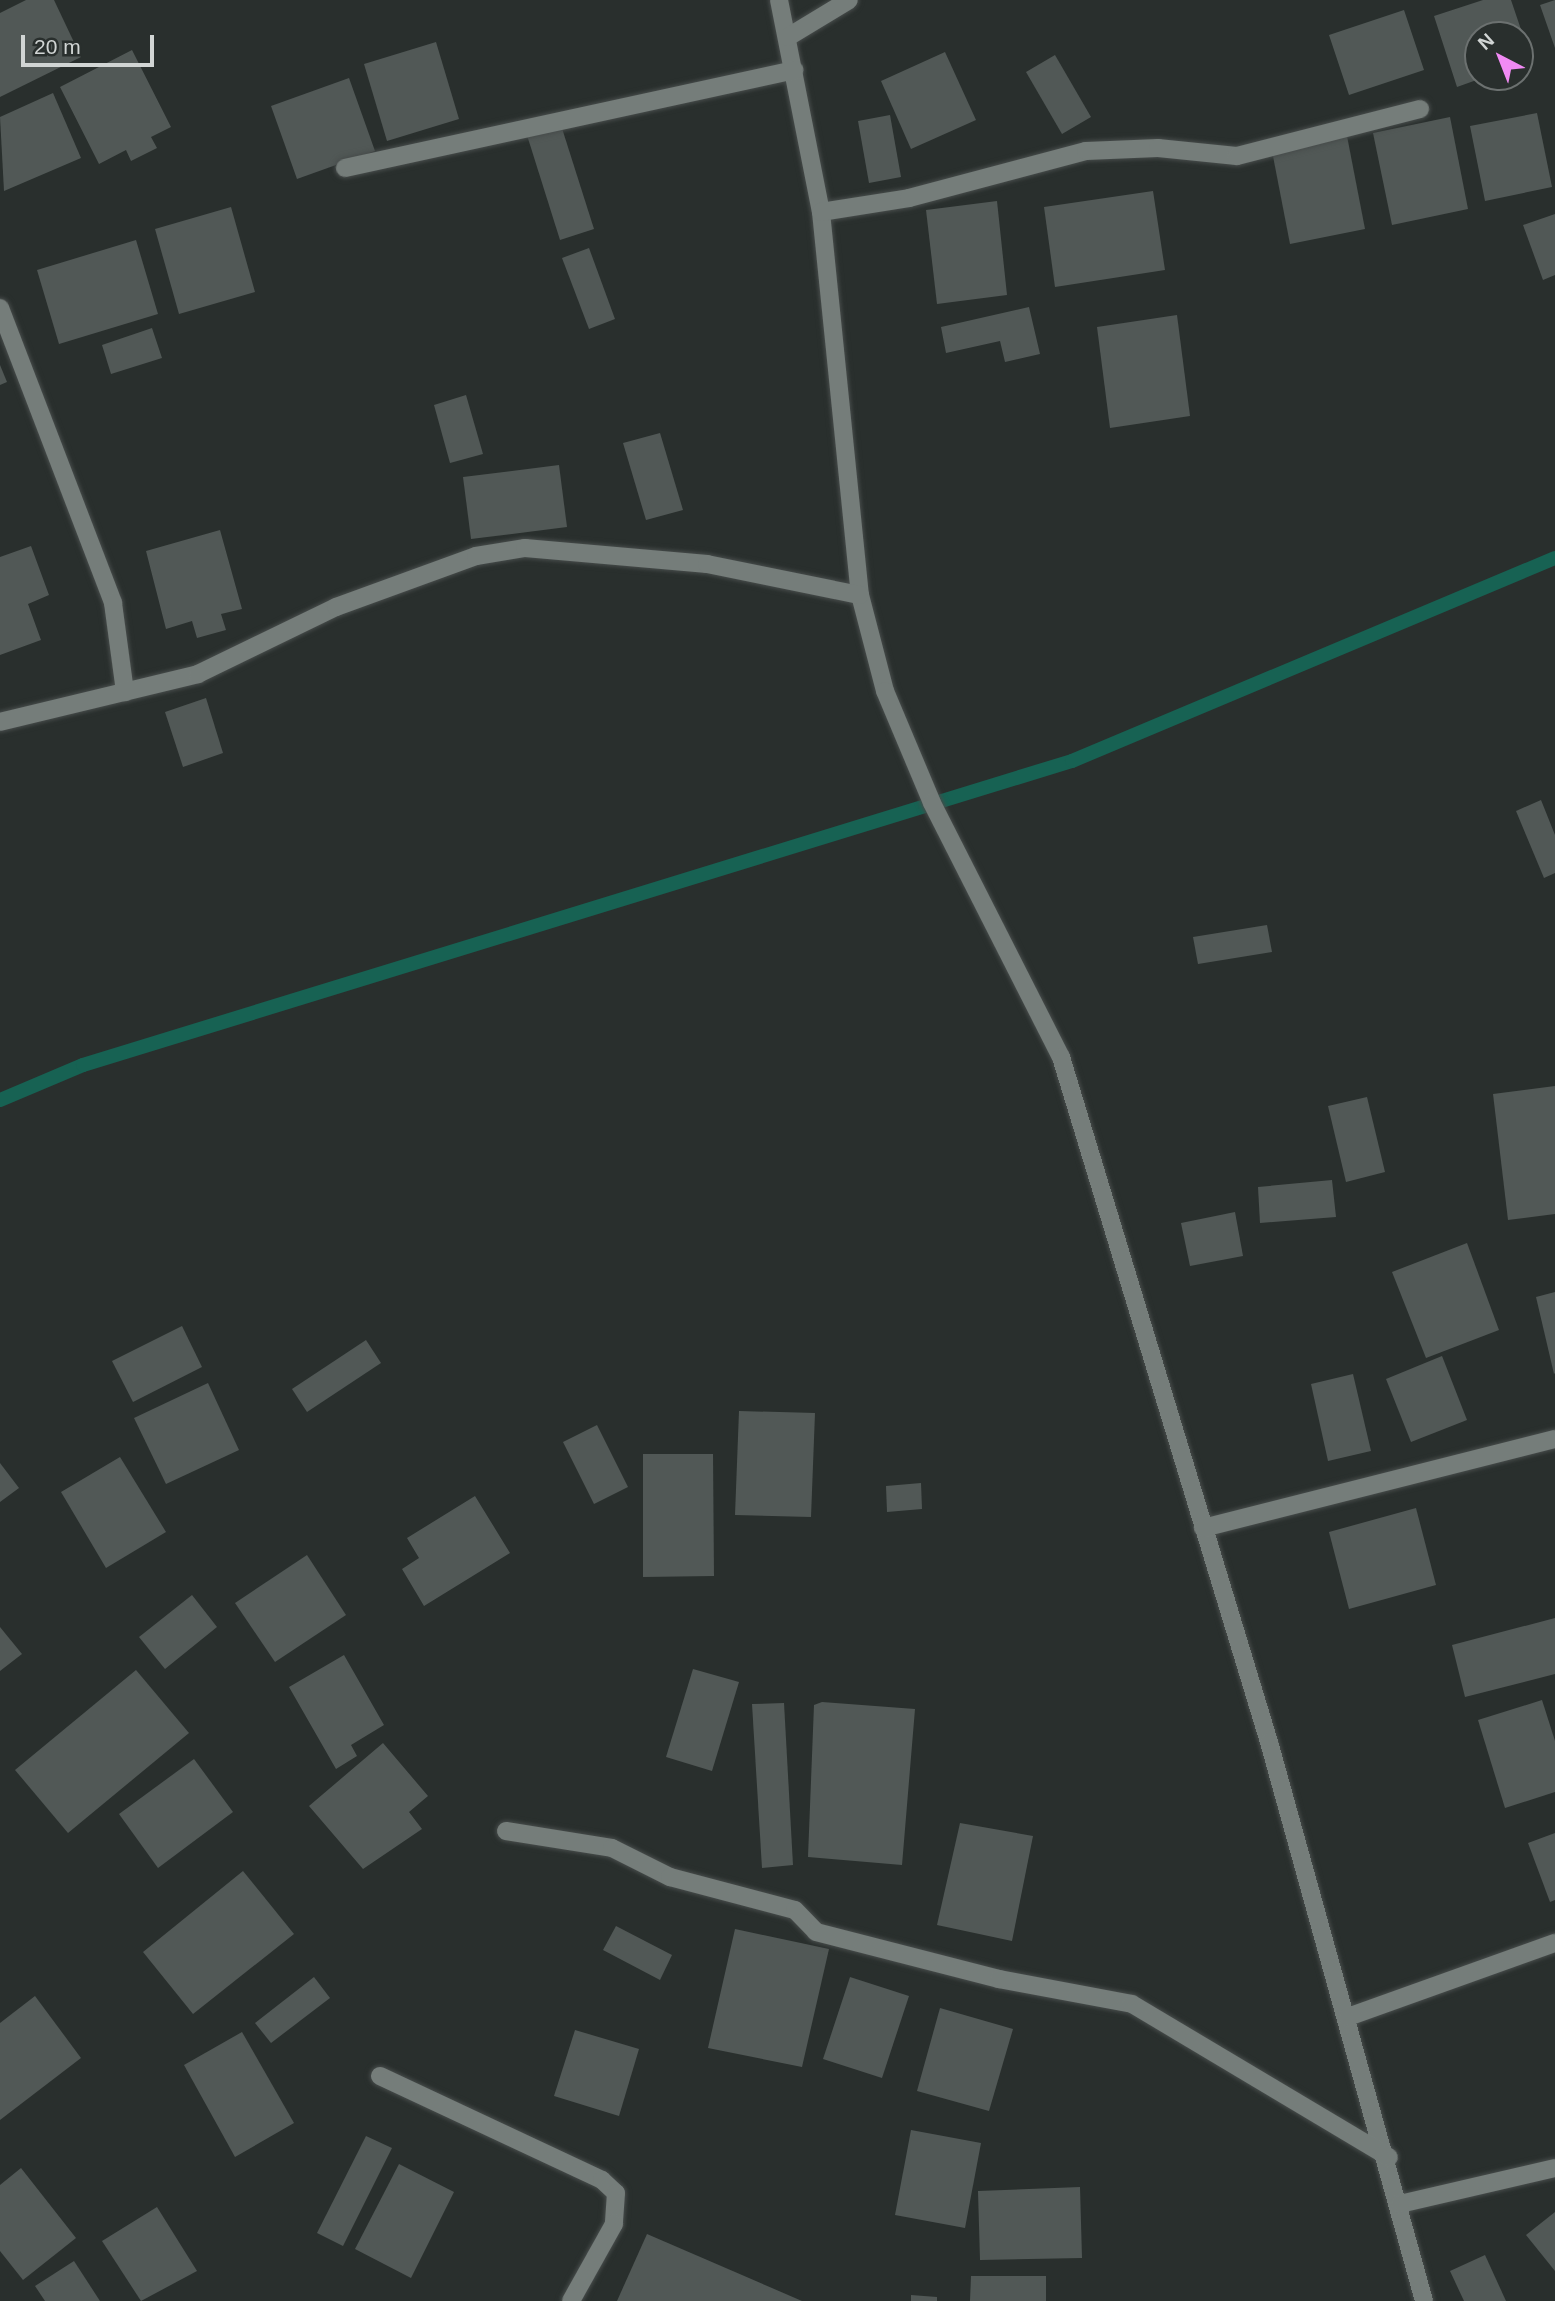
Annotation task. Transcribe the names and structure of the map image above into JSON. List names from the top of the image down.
{
  "scale_bar": "20 m",
  "north": "top left"
}
